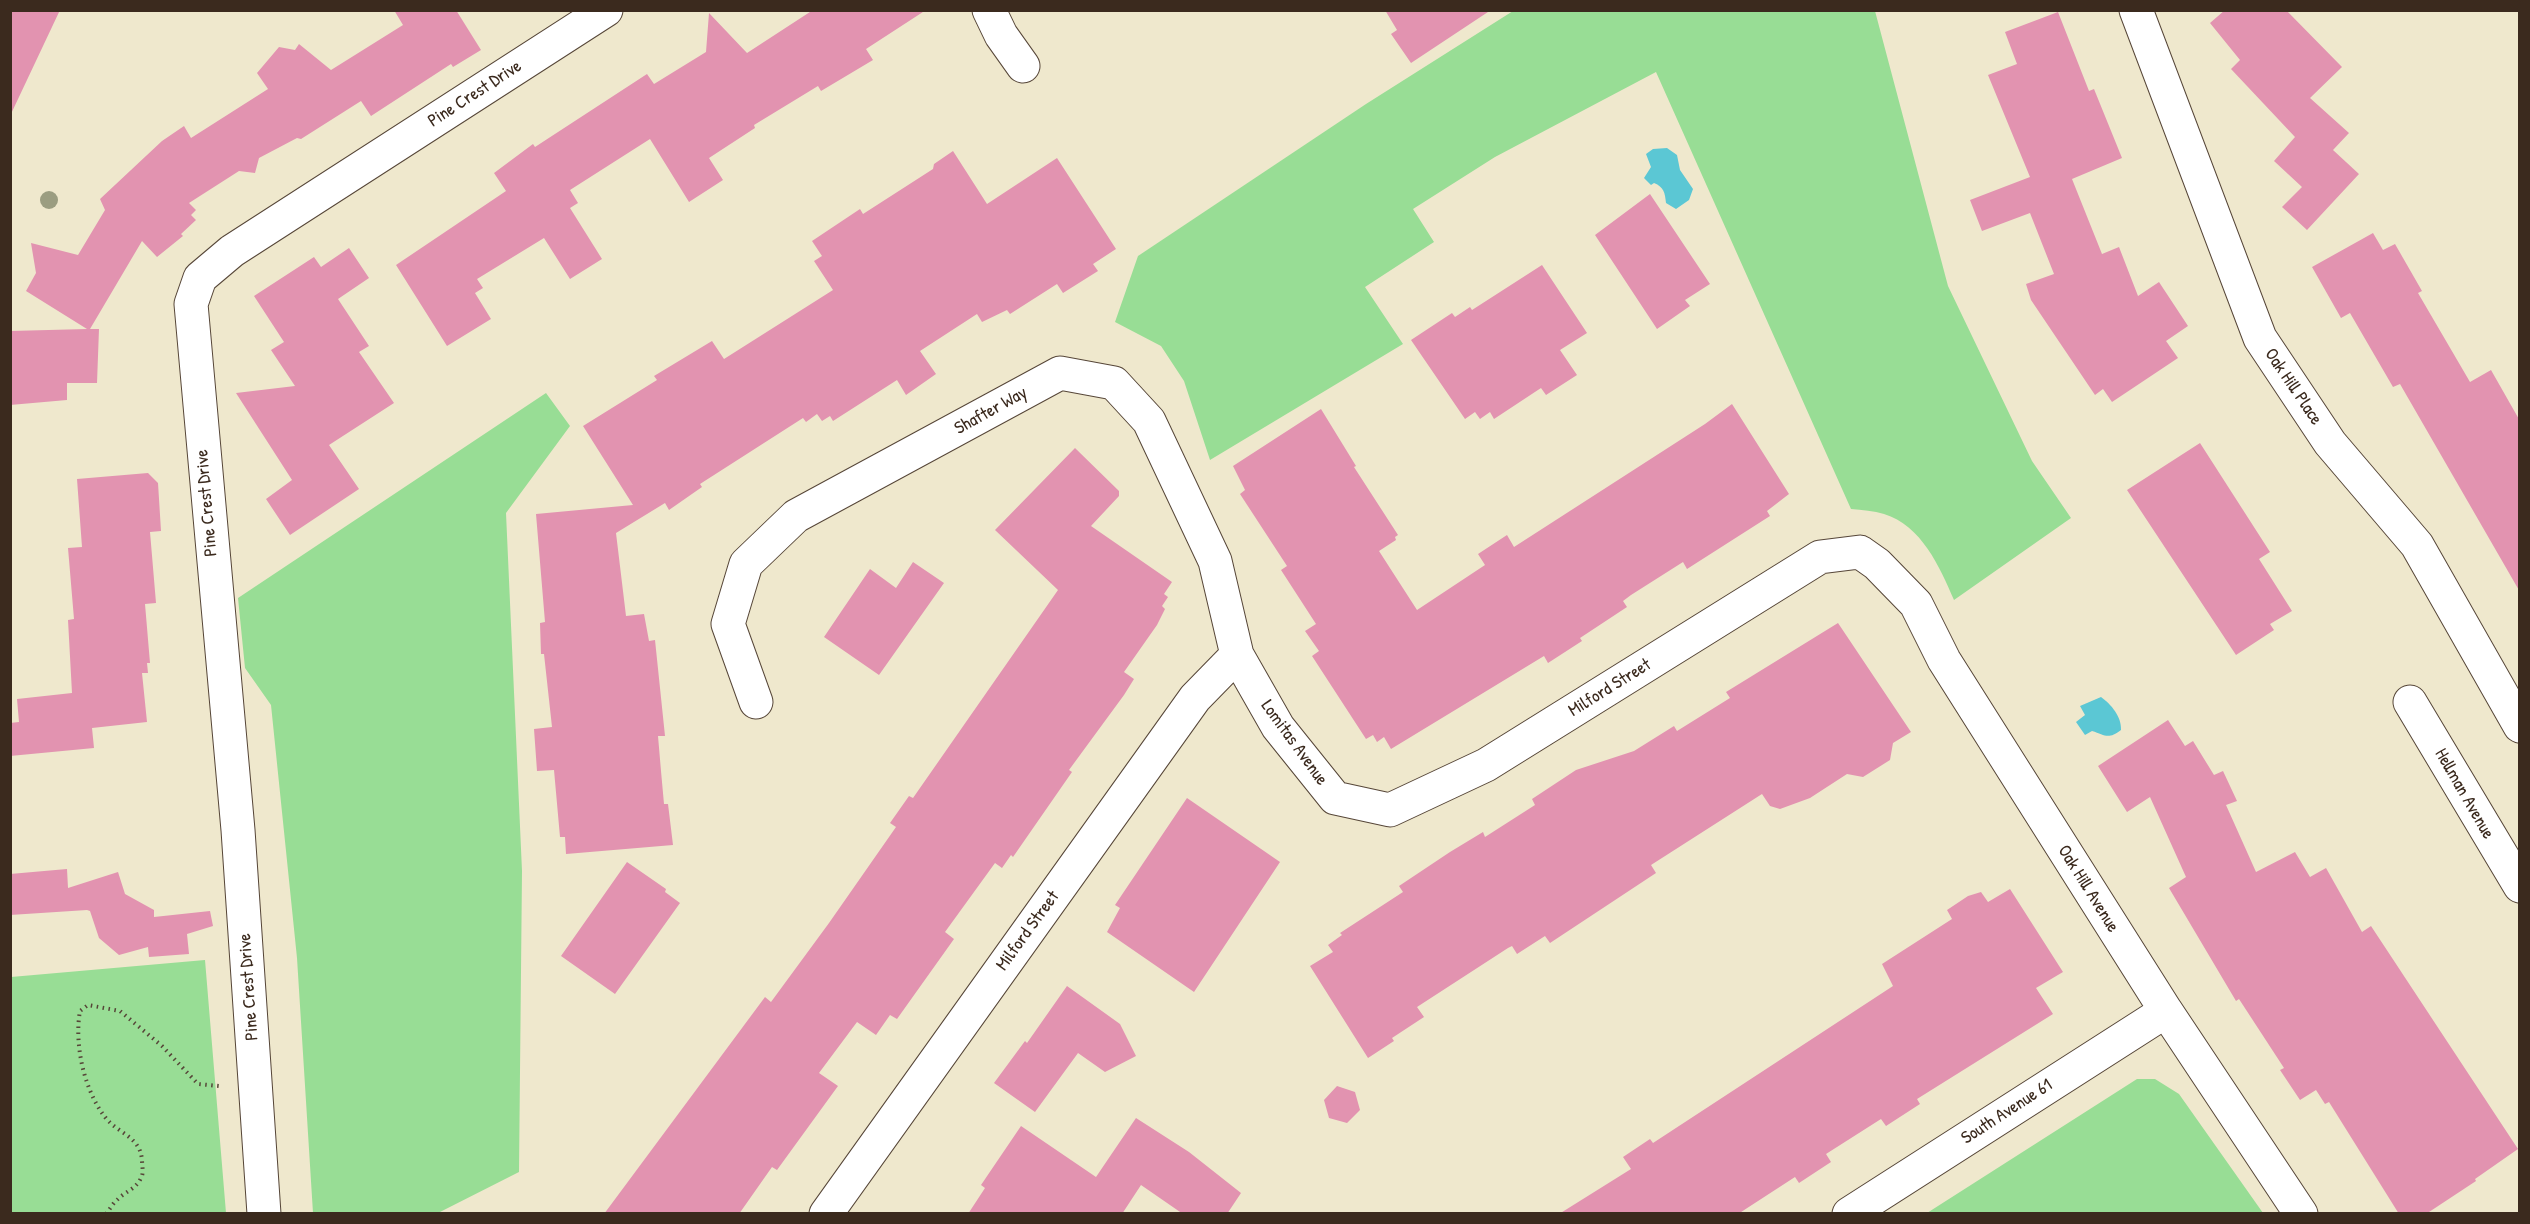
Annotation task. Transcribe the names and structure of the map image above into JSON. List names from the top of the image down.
{
  "streets": {
    "street": [
      "Pine Crest Drive",
      "Oak Hill Place",
      "Shafter Way",
      "Milford Street",
      "Lomitas Avenue",
      "Hellman Avenue",
      "Oak Hill Avenue",
      "South Avenue 61"
    ]
  },
  "crossings": [
    ["Shafter Way", "Milford Street"],
    ["Shafter Way", "Lomitas Avenue"],
    ["Milford Street", "Lomitas Avenue"],
    ["Milford Street", "Oak Hill Avenue"],
    ["Oak Hill Avenue", "South Avenue 61"]
  ]
}
